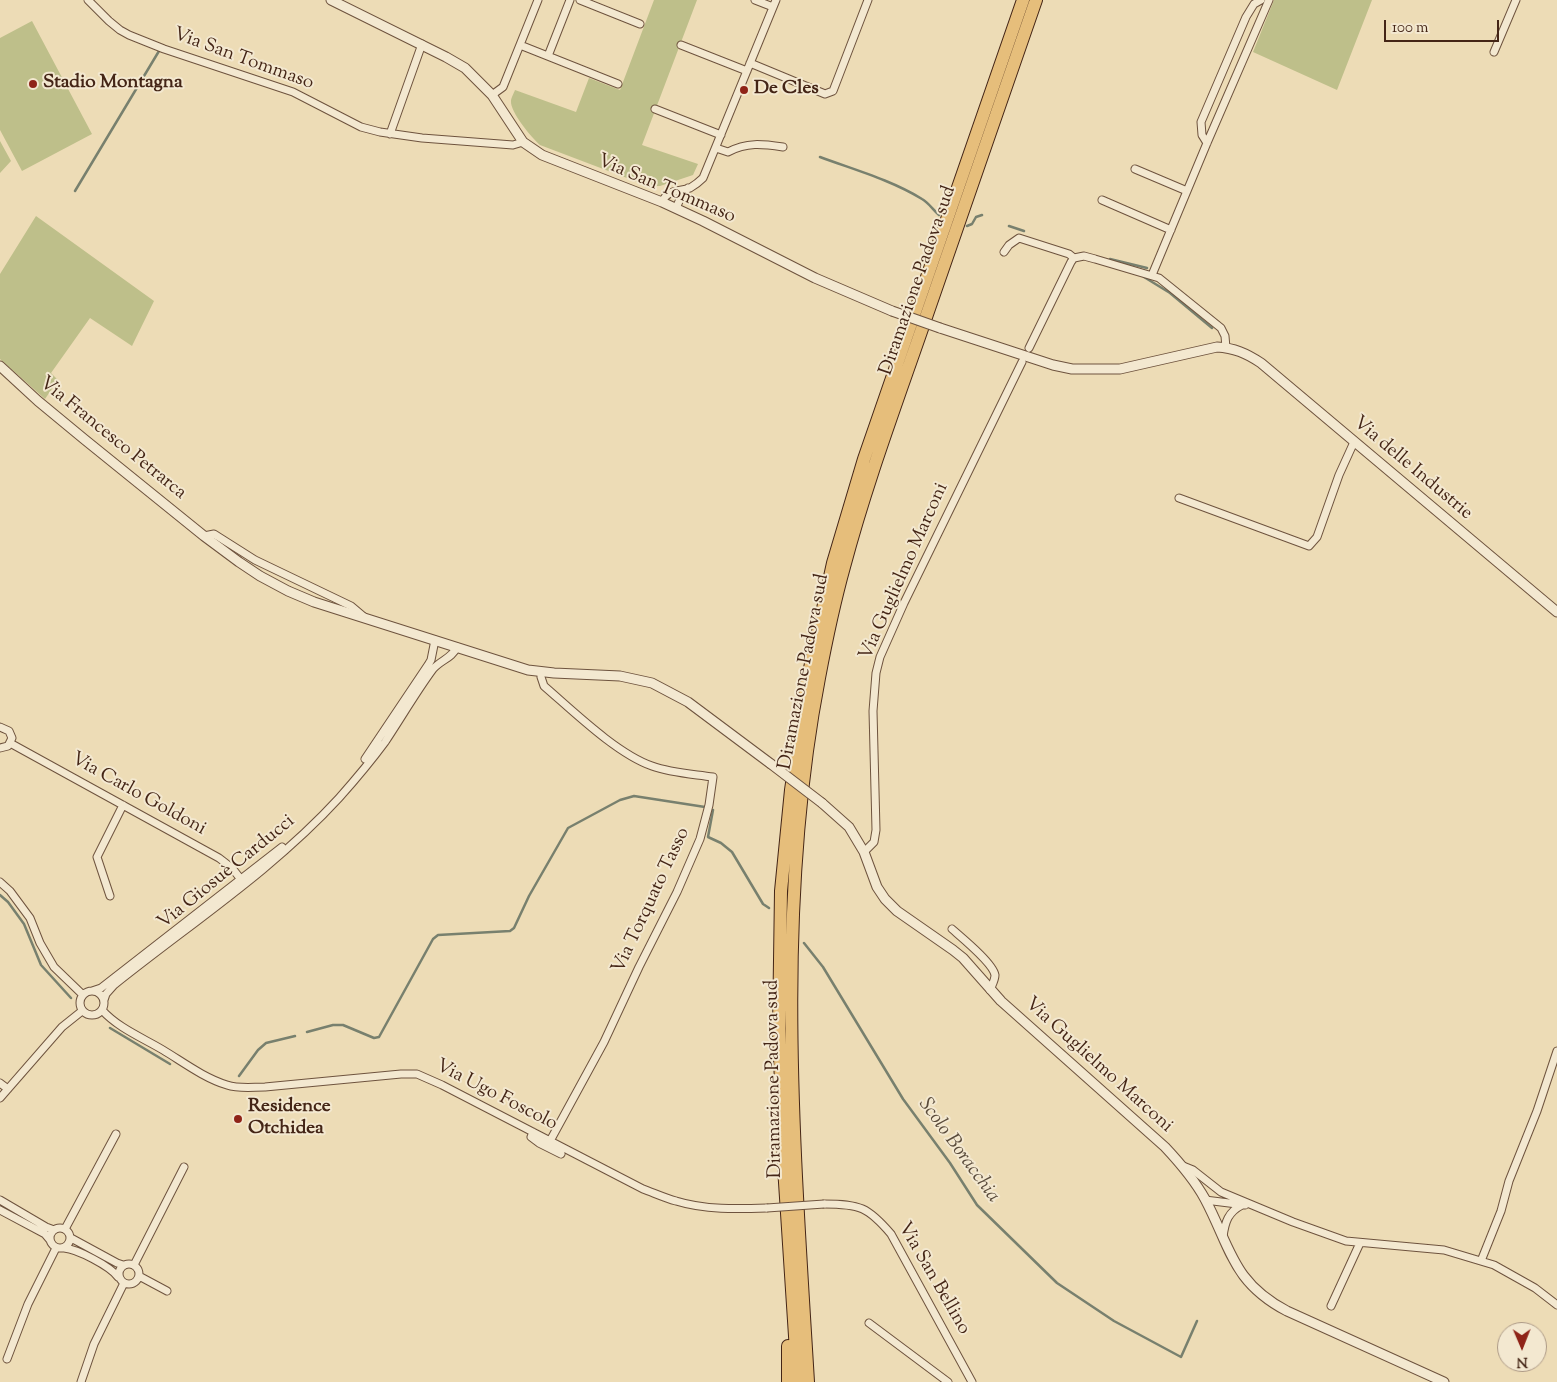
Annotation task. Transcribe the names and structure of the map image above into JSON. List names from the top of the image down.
{
  "streets": {
    "highway": ["Diramazione Padova sud"],
    "street": [
      "Via San Tommaso",
      "Via Francesco Petrarca",
      "Via delle Industrie",
      "Via Guglielmo Marconi",
      "Via Carlo Goldoni",
      "Via Giosuè Carducci",
      "Via Torquato Tasso",
      "Via Ugo Foscolo",
      "Via San Bellino"
    ]
  },
  "crossings": [
    ["Via San Tommaso", "Via delle Industrie"],
    ["Via Francesco Petrarca", "Via Guglielmo Marconi"],
    ["Via Francesco Petrarca", "Via Giosuè Carducci"],
    ["Via Francesco Petrarca", "Via Torquato Tasso"],
    ["Via Carlo Goldoni", "Via Giosuè Carducci"],
    ["Via Giosuè Carducci", "Via Ugo Foscolo"],
    ["Via Torquato Tasso", "Via Ugo Foscolo"],
    ["Via Ugo Foscolo", "Via San Bellino"]
  ],
  "water": ["Scolo Boracchia"],
  "places": ["Stadio Montagna", "De Cles", "Residence Otchidea"],
  "scale_bar": "100 m",
  "north": "bottom"
}
